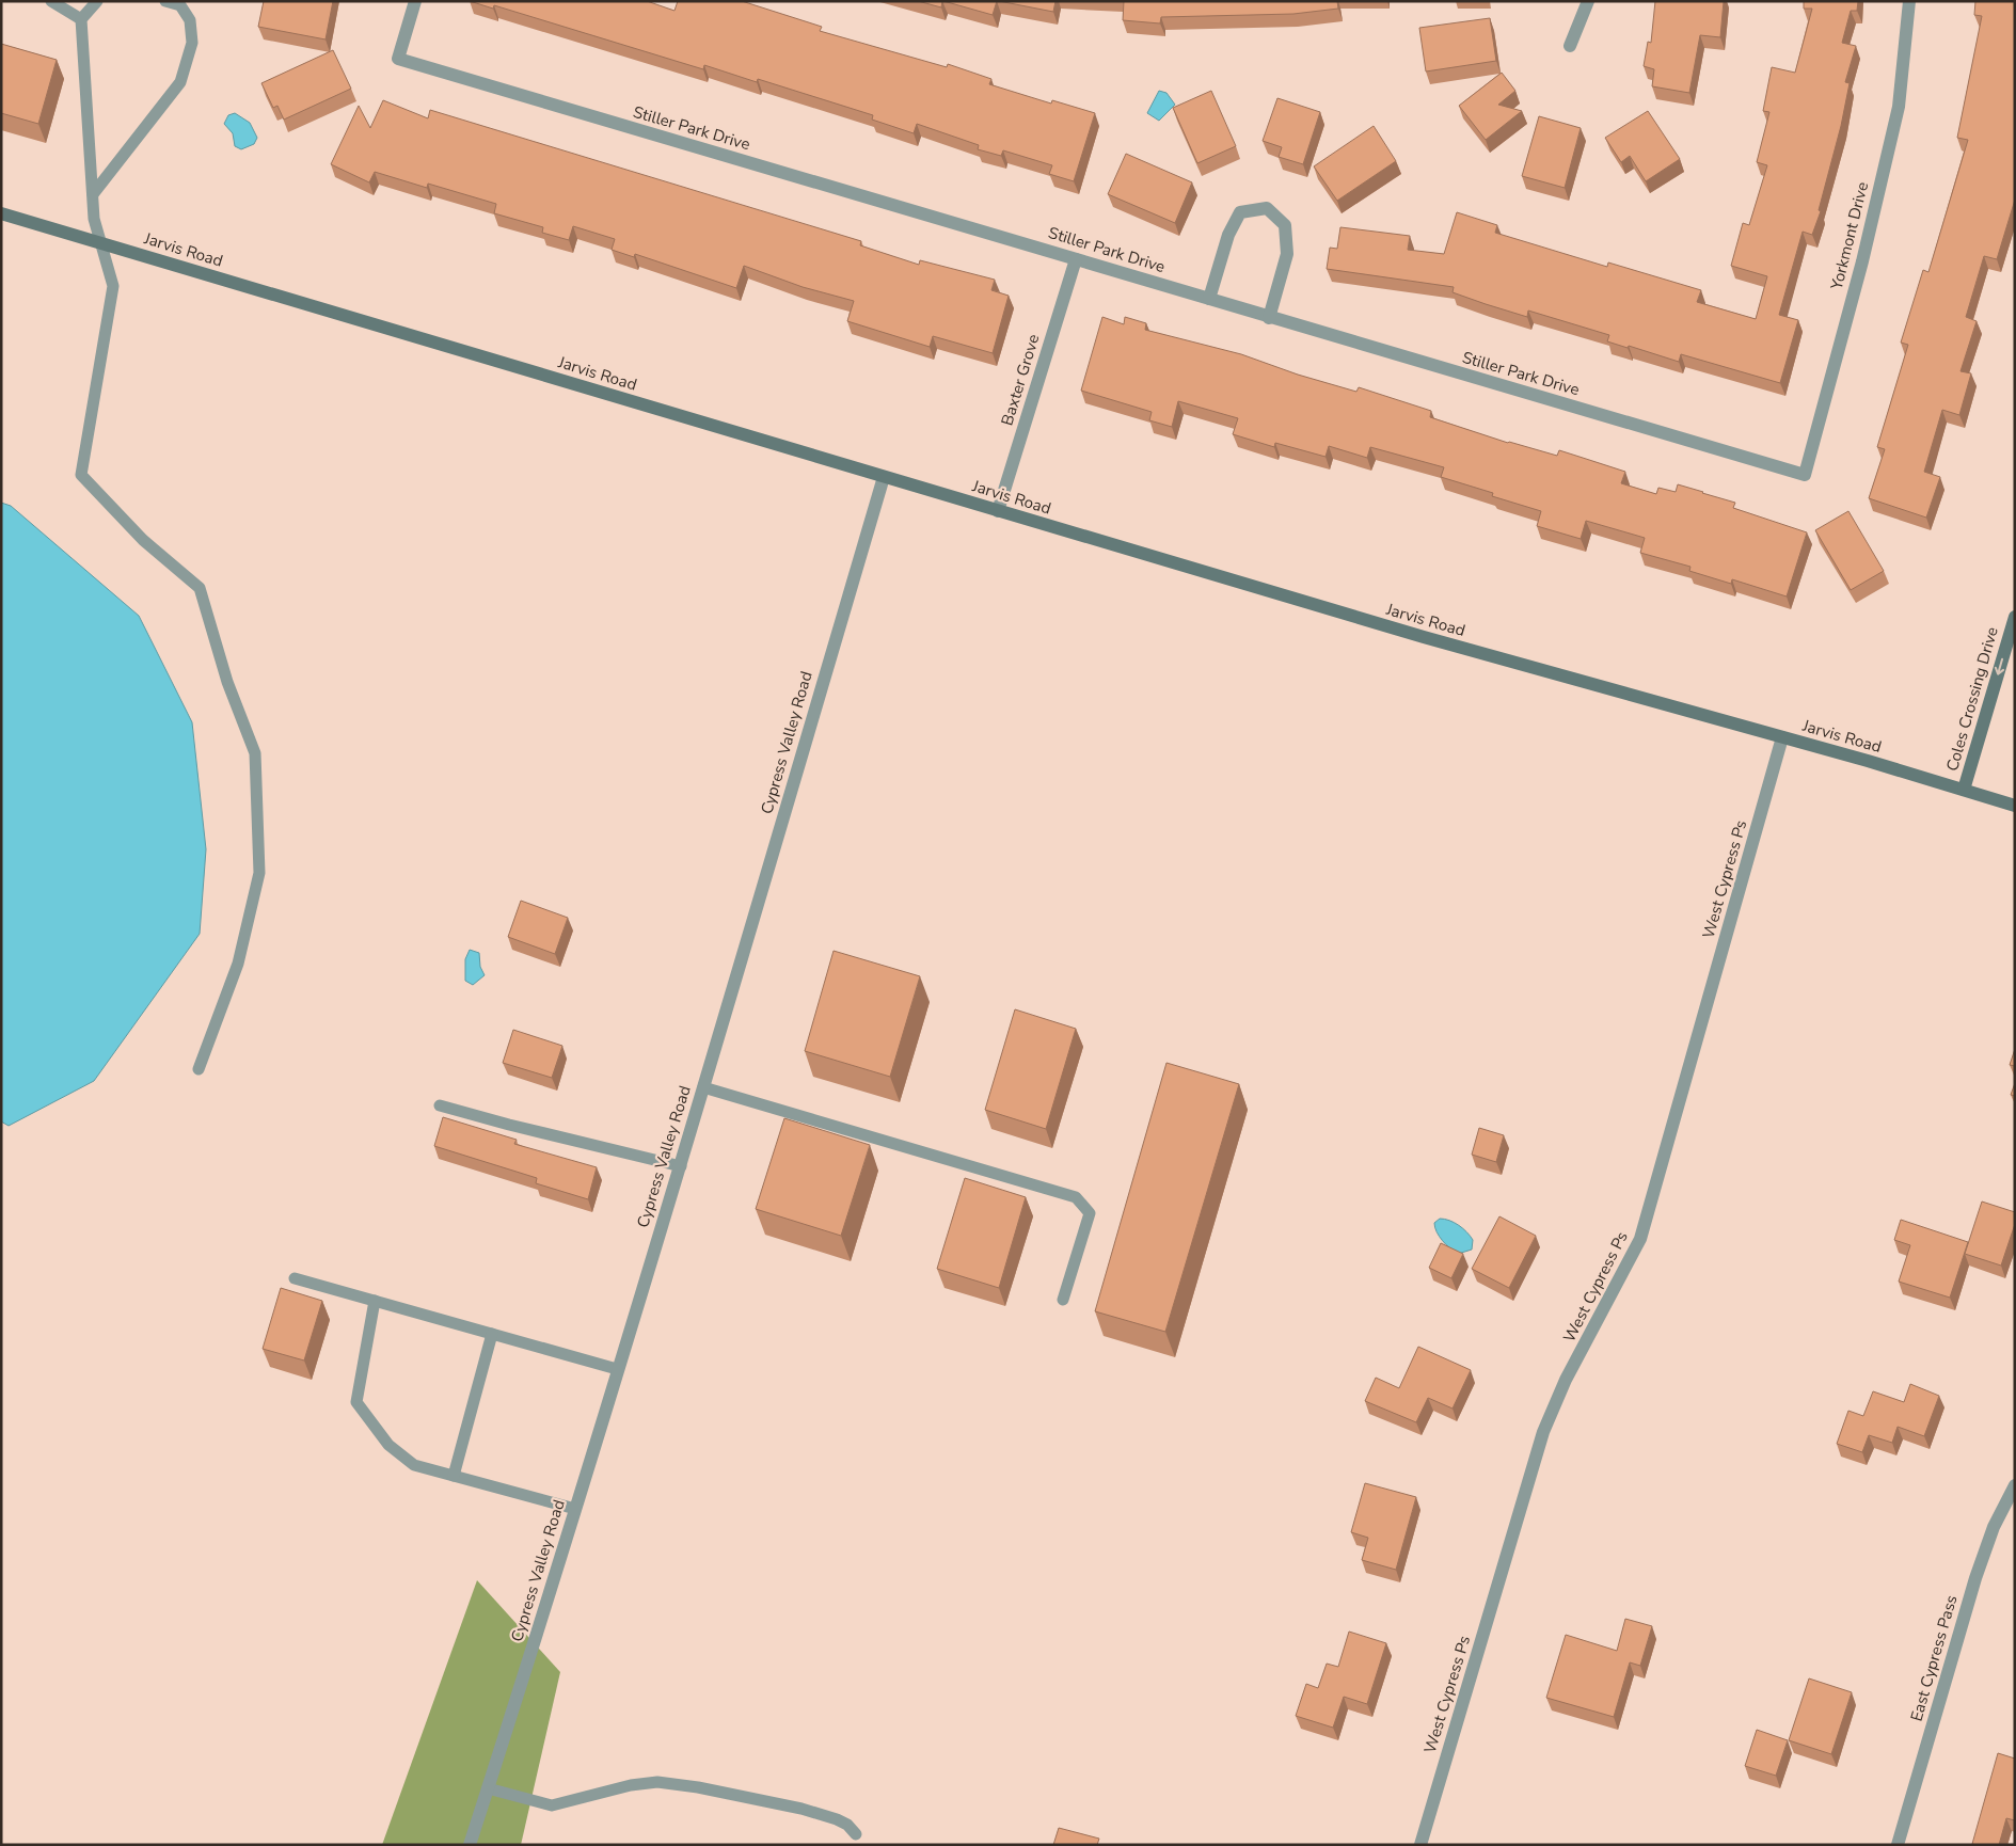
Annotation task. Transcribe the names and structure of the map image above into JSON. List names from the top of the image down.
{
  "streets": {
    "street": [
      "Stiller Park Drive",
      "Yorkmont Drive",
      "Jarvis Road",
      "Baxter Grove",
      "Coles Crossing Drive",
      "Cypress Valley Road",
      "West Cypress Ps",
      "East Cypress Pass"
    ]
  },
  "crossings": [
    ["Stiller Park Drive", "Yorkmont Drive"],
    ["Stiller Park Drive", "Baxter Grove"],
    ["Jarvis Road", "Baxter Grove"],
    ["Jarvis Road", "Coles Crossing Drive"],
    ["Jarvis Road", "Cypress Valley Road"],
    ["Jarvis Road", "West Cypress Ps"]
  ],
  "one_way": ["Coles Crossing Drive"]
}
